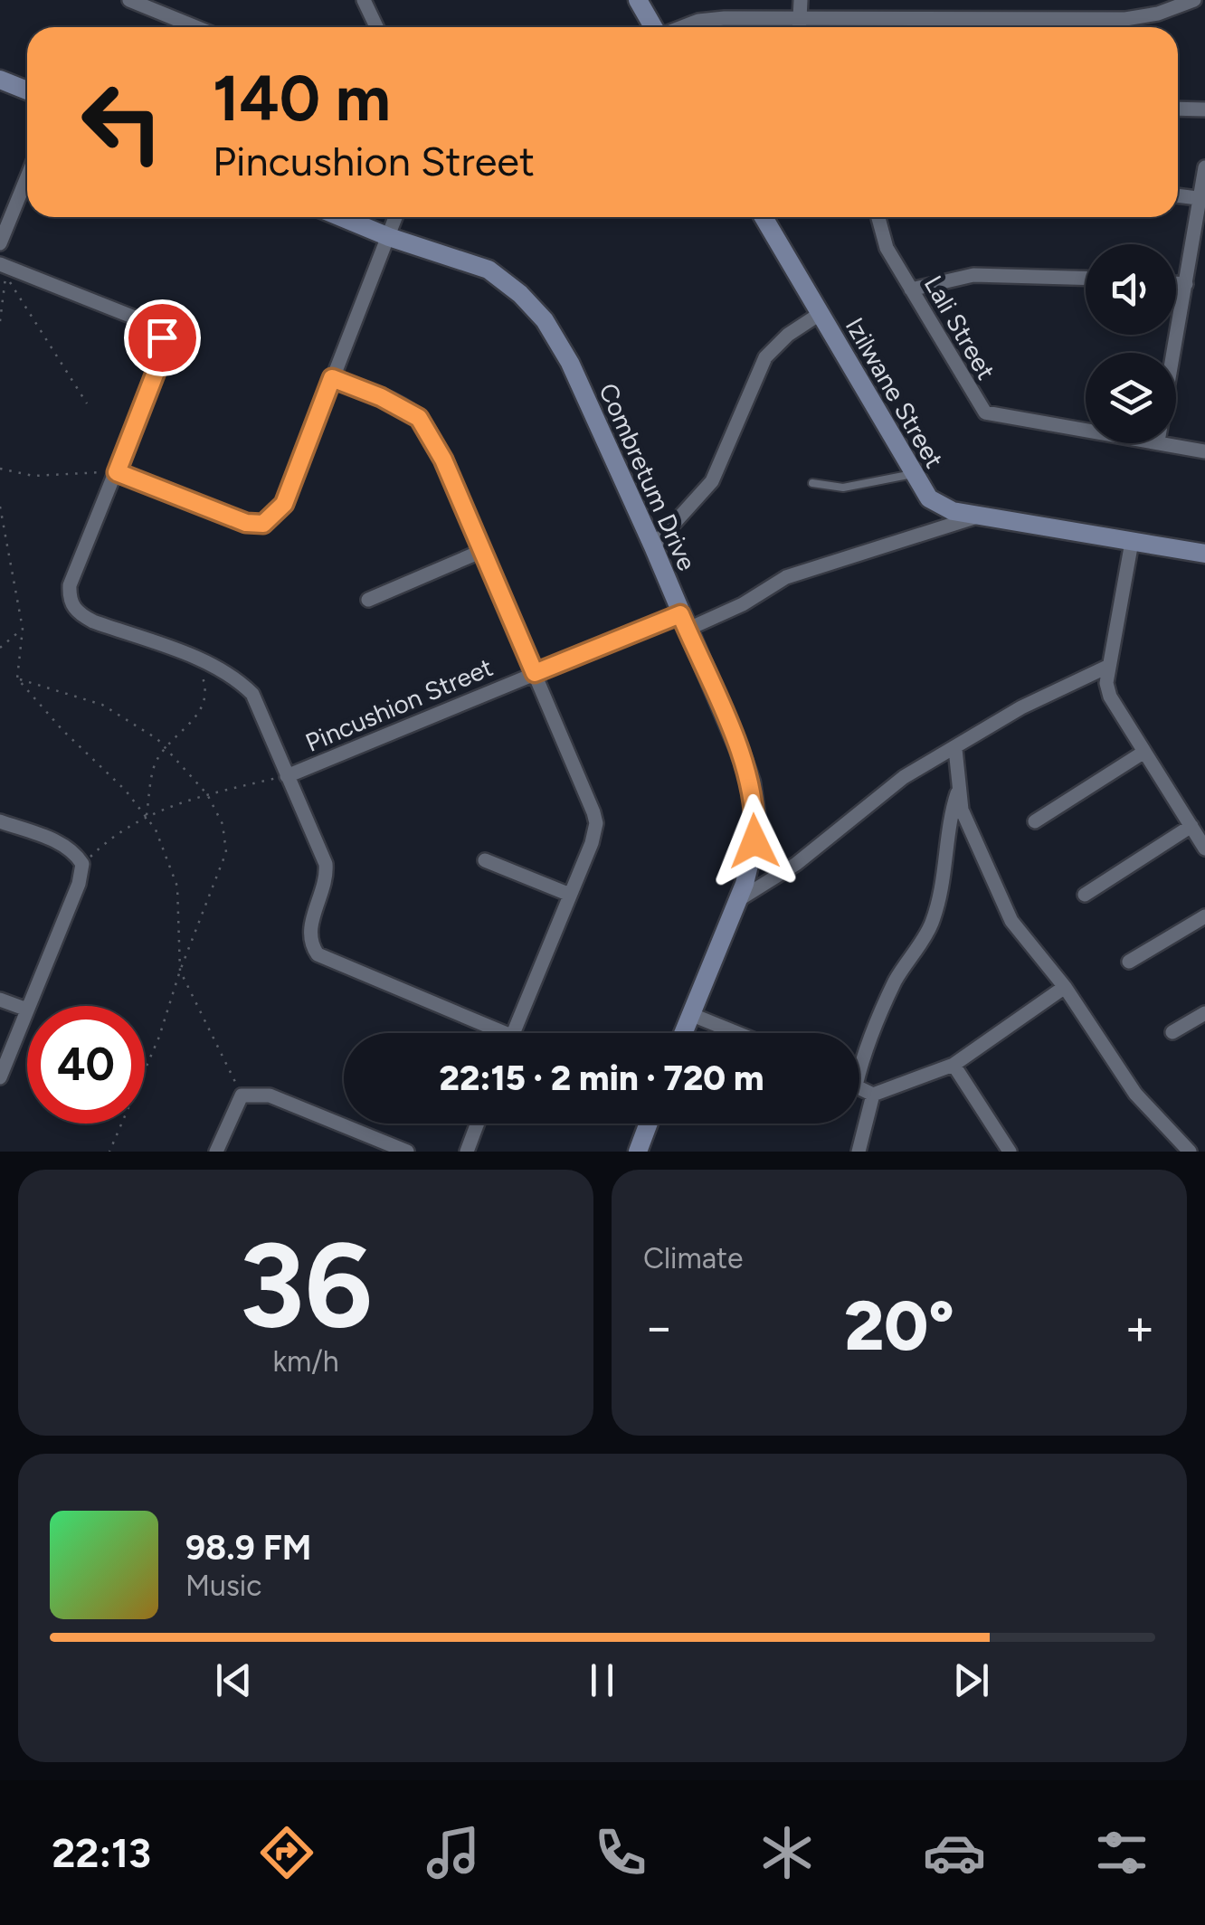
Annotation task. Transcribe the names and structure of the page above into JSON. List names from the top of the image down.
{
  "streets": {
    "street": [
      "Lali Street",
      "Izilwane Street",
      "Combretum Drive",
      "Pincushion Street"
    ]
  },
  "crossings": [
    ["Izilwane Street", "Pincushion Street"],
    ["Combretum Drive", "Pincushion Street"]
  ],
  "page": {
    "turn": ["140 m", "Pincushion Street"],
    "limit": "40",
    "trip": "22:15 · 2 min · 720 m",
    "tile": [
      ["36", "km/h"],
      "Climate"
    ],
    "heat": ["−", "20°", "+"],
    "song": ["98.9 FM", "Music"],
    "tabs": "22:13"
  }
}
